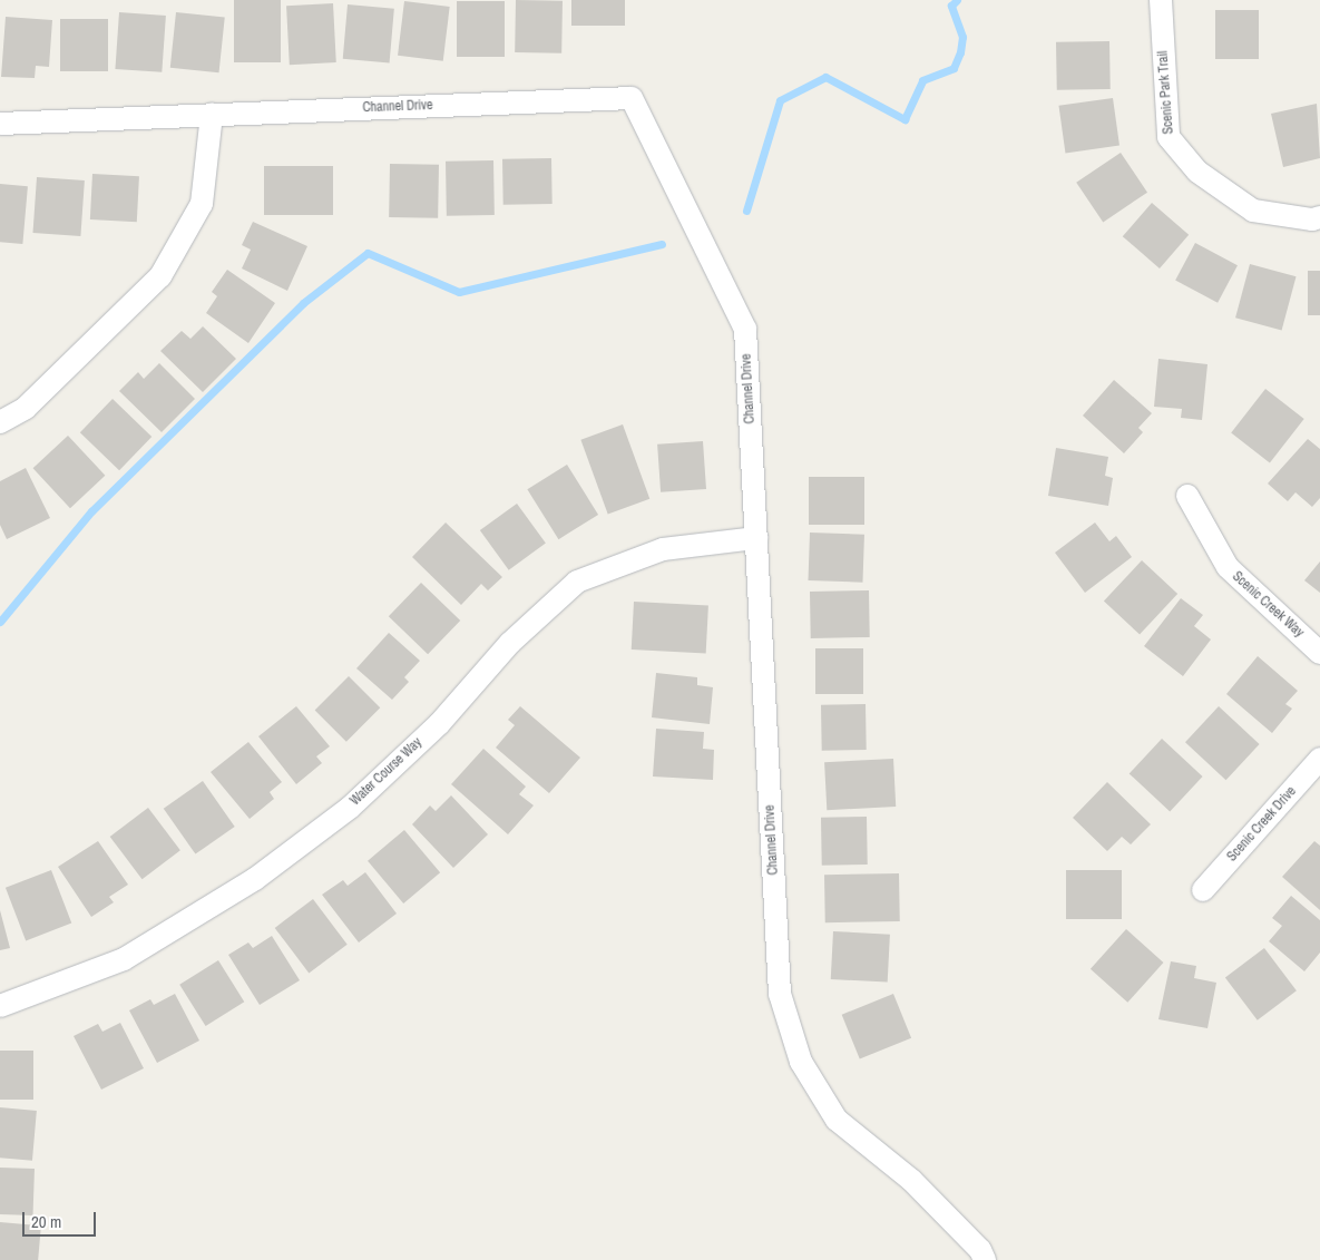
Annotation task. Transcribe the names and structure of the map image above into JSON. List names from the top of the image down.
{
  "streets": {
    "street": [
      "Scenic Park Trail",
      "Channel Drive",
      "Scenic Creek Way",
      "Water Course Way",
      "Scenic Creek Drive"
    ]
  },
  "crossings": [
    ["Channel Drive", "Water Course Way"]
  ],
  "scale_bar": "20 m"
}
